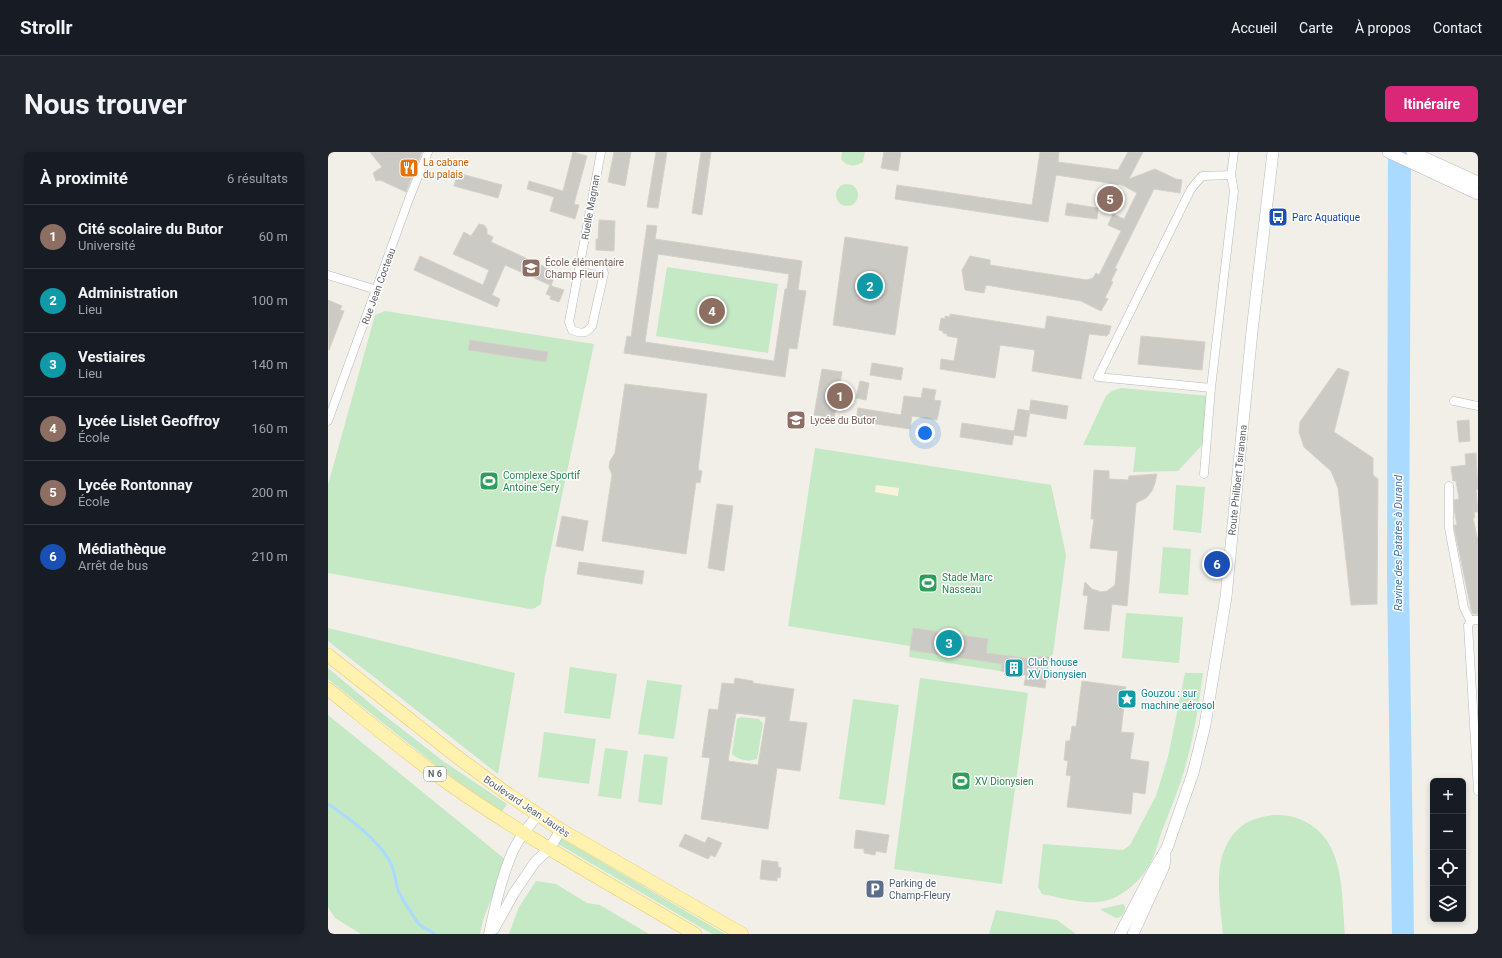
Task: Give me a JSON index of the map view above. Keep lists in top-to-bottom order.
{
  "streets": {
    "main road": ["Route Philibert Tsiranana", "N 6", "Boulevard Jean Jaurès"],
    "street": ["Ruelle Magnan", "Rue Jean Cocteau"]
  },
  "water": ["Ravine des Patates à Durand"],
  "places": {
    "restaurant": ["La cabane du palais"],
    "bus stop": ["Parc Aquatique"],
    "school or university": ["École élémentaire Champ Fleuri", "Lycée du Butor"],
    "sports": ["Complexe Sportif Antoine Sery", "Stade Marc Nasseau", "XV Dionysien"],
    "building": ["Club house XV Dionysien"],
    "place": ["Gouzou : sur machine aérosol"],
    "parking": ["Parking de Champ-Fleury"]
  },
  "page": {
    "header": "Strollr",
    "nav": [
      "Accueil",
      "Carte",
      "À propos",
      "Contact"
    ],
    "buttons": "Itinéraire",
    "title": "Nous trouver",
    "heading": ["À proximité", "6 résultats"],
    "pins": [
      "5",
      "2",
      "4",
      "1",
      "6",
      "3"
    ],
    "list": [
      {
        "mark": "1",
        "name": "Cité scolaire du Butor",
        "note": "Université",
        "value": "60 m"
      },
      {
        "mark": "2",
        "name": "Administration",
        "note": "Lieu",
        "value": "100 m"
      },
      {
        "mark": "3",
        "name": "Vestiaires",
        "note": "Lieu",
        "value": "140 m"
      },
      {
        "mark": "4",
        "name": "Lycée Lislet Geoffroy",
        "note": "École",
        "value": "160 m"
      },
      {
        "mark": "5",
        "name": "Lycée Rontonnay",
        "note": "École",
        "value": "200 m"
      },
      {
        "mark": "6",
        "name": "Médiathèque",
        "note": "Arrêt de bus",
        "value": "210 m"
      }
    ],
    "map_buttons": ["+", "−"]
  }
}
